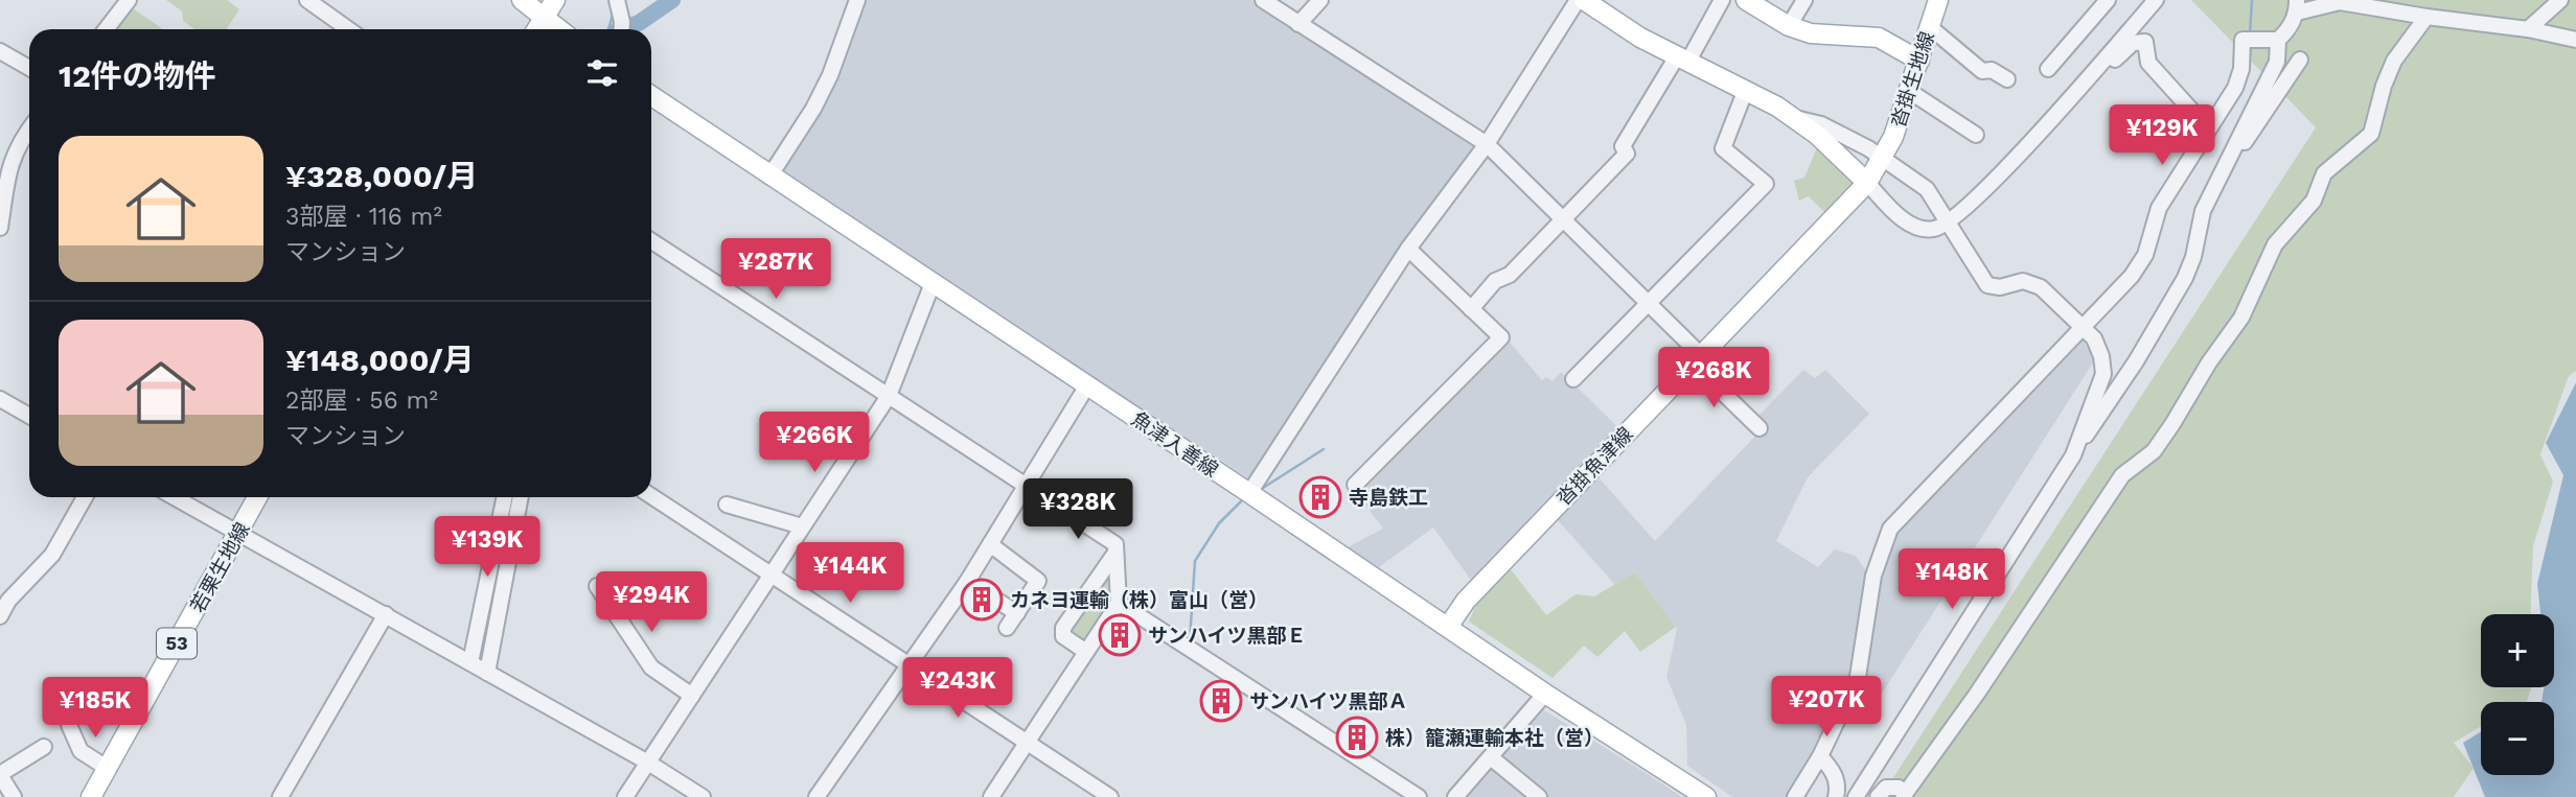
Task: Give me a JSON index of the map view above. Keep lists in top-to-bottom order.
{
  "streets": {
    "main road": [
      "沓掛生地線",
      "魚津入善線",
      "沓掛魚津線",
      "若栗生地線",
      "53"
    ]
  },
  "crossings": [
    ["沓掛生地線", "沓掛魚津線"],
    ["魚津入善線", "沓掛魚津線"]
  ],
  "places": {
    "building": [
      "寺島鉄工",
      "カネヨ運輸（株）富山（営）",
      "サンハイツ黒部Ｅ",
      "サンハイツ黒部Ａ",
      "株）籠瀬運輸本社（営）"
    ]
  },
  "page": {
    "heading": "12件の物件",
    "price": [
      "¥129K",
      "¥287K",
      "¥268K",
      "¥266K",
      "¥328K",
      "¥139K",
      "¥144K",
      "¥148K",
      "¥294K",
      "¥243K",
      "¥207K",
      "¥185K"
    ],
    "list": [
      {
        "name": "¥328,000/月",
        "note": "3部屋 · 116 m² · マンション"
      },
      {
        "name": "¥148,000/月",
        "note": "2部屋 · 56 m² · マンション"
      }
    ],
    "map_buttons": ["+", "−"]
  }
}
